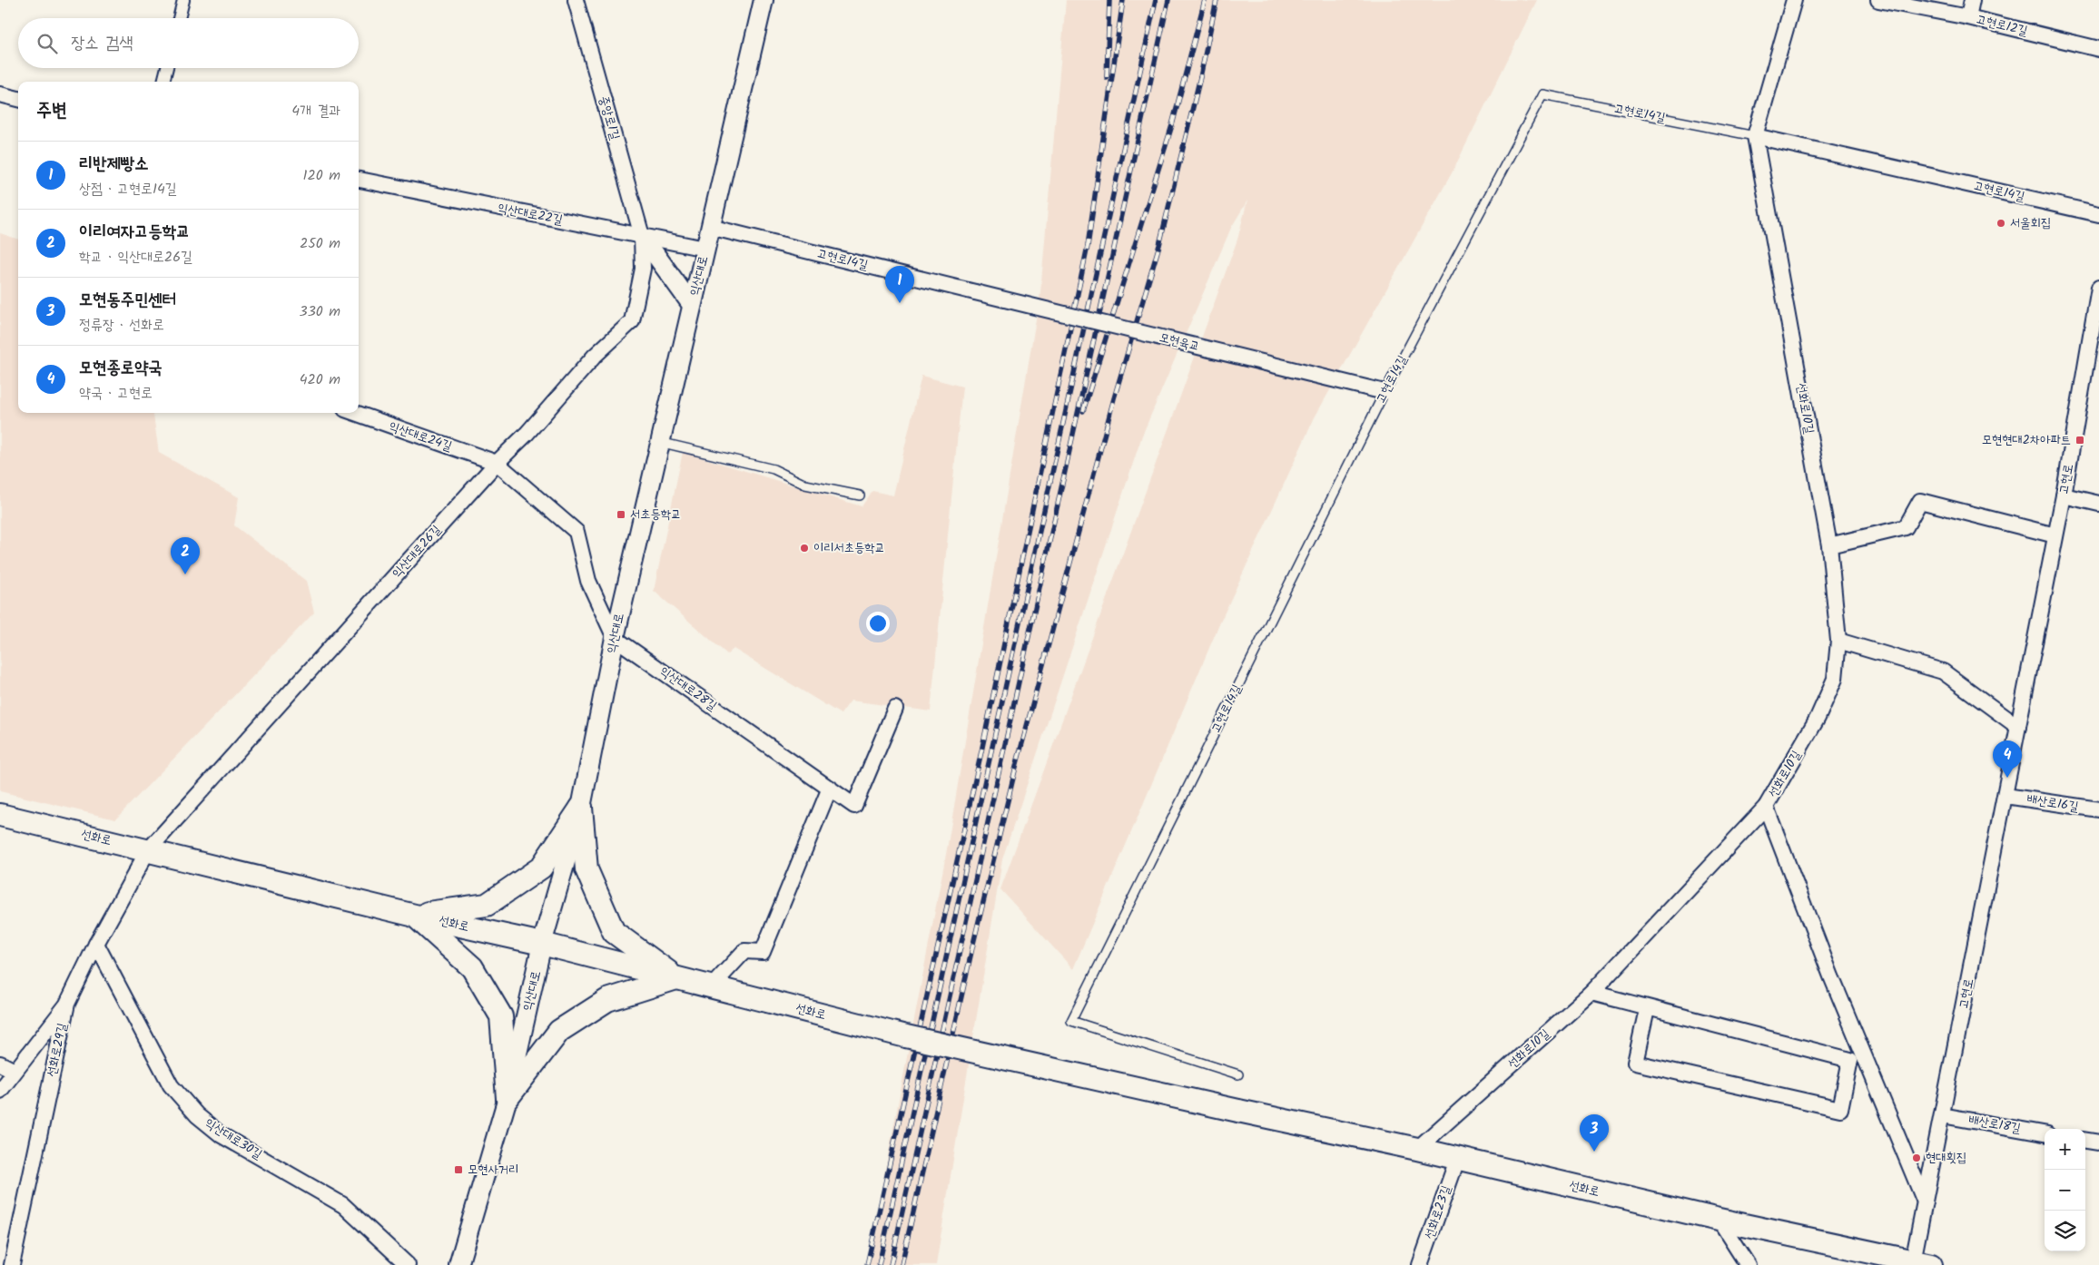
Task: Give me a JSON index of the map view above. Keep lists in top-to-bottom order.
{
  "streets": {
    "main road": ["선화로"],
    "street": [
      "고현로12길",
      "고현로14길",
      "중앙로1길",
      "익산대로22길",
      "익산대로",
      "모현육교",
      "선화로10길",
      "익산대로24길",
      "고현로",
      "익산대로26길",
      "익산대로28길",
      "배산로16길",
      "선화로29길",
      "배산로18길",
      "익산대로30길",
      "선화로23길"
    ]
  },
  "crossings": [
    ["고현로14길", "익산대로"],
    ["고현로14길", "모현육교"],
    ["고현로14길", "선화로10길"],
    ["중앙로1길", "익산대로22길"],
    ["중앙로1길", "익산대로26길"],
    ["익산대로22길", "익산대로"],
    ["익산대로22길", "익산대로26길"],
    ["익산대로", "익산대로28길"],
    ["익산대로", "선화로"],
    ["선화로10길", "고현로"],
    ["선화로10길", "선화로"],
    ["익산대로24길", "익산대로26길"],
    ["고현로", "배산로16길"],
    ["고현로", "선화로"],
    ["고현로", "배산로18길"],
    ["익산대로26길", "선화로"],
    ["익산대로26길", "선화로29길"],
    ["선화로", "선화로29길"],
    ["선화로", "선화로23길"],
    ["선화로29길", "익산대로30길"]
  ],
  "places": {
    "other": ["서울회집", "이리서초등학교", "현대횟집"],
    "transit": ["모현현대2차아파트", "서초등학교", "모현사거리"]
  },
  "page": {
    "search": "장소 검색",
    "heading": ["주변", "4개 결과"],
    "list": [
      {
        "mark": "1",
        "name": "리반제빵소",
        "note": "상점 · 고현로14길",
        "value": "120 m"
      },
      {
        "mark": "2",
        "name": "이리여자고등학교",
        "note": "학교 · 익산대로26길",
        "value": "250 m"
      },
      {
        "mark": "3",
        "name": "모현동주민센터",
        "note": "정류장 · 선화로",
        "value": "330 m"
      },
      {
        "mark": "4",
        "name": "모현종로약국",
        "note": "약국 · 고현로",
        "value": "420 m"
      }
    ],
    "pins": [
      "1",
      "2",
      "4",
      "3"
    ],
    "map_buttons": ["+", "−"]
  }
}
